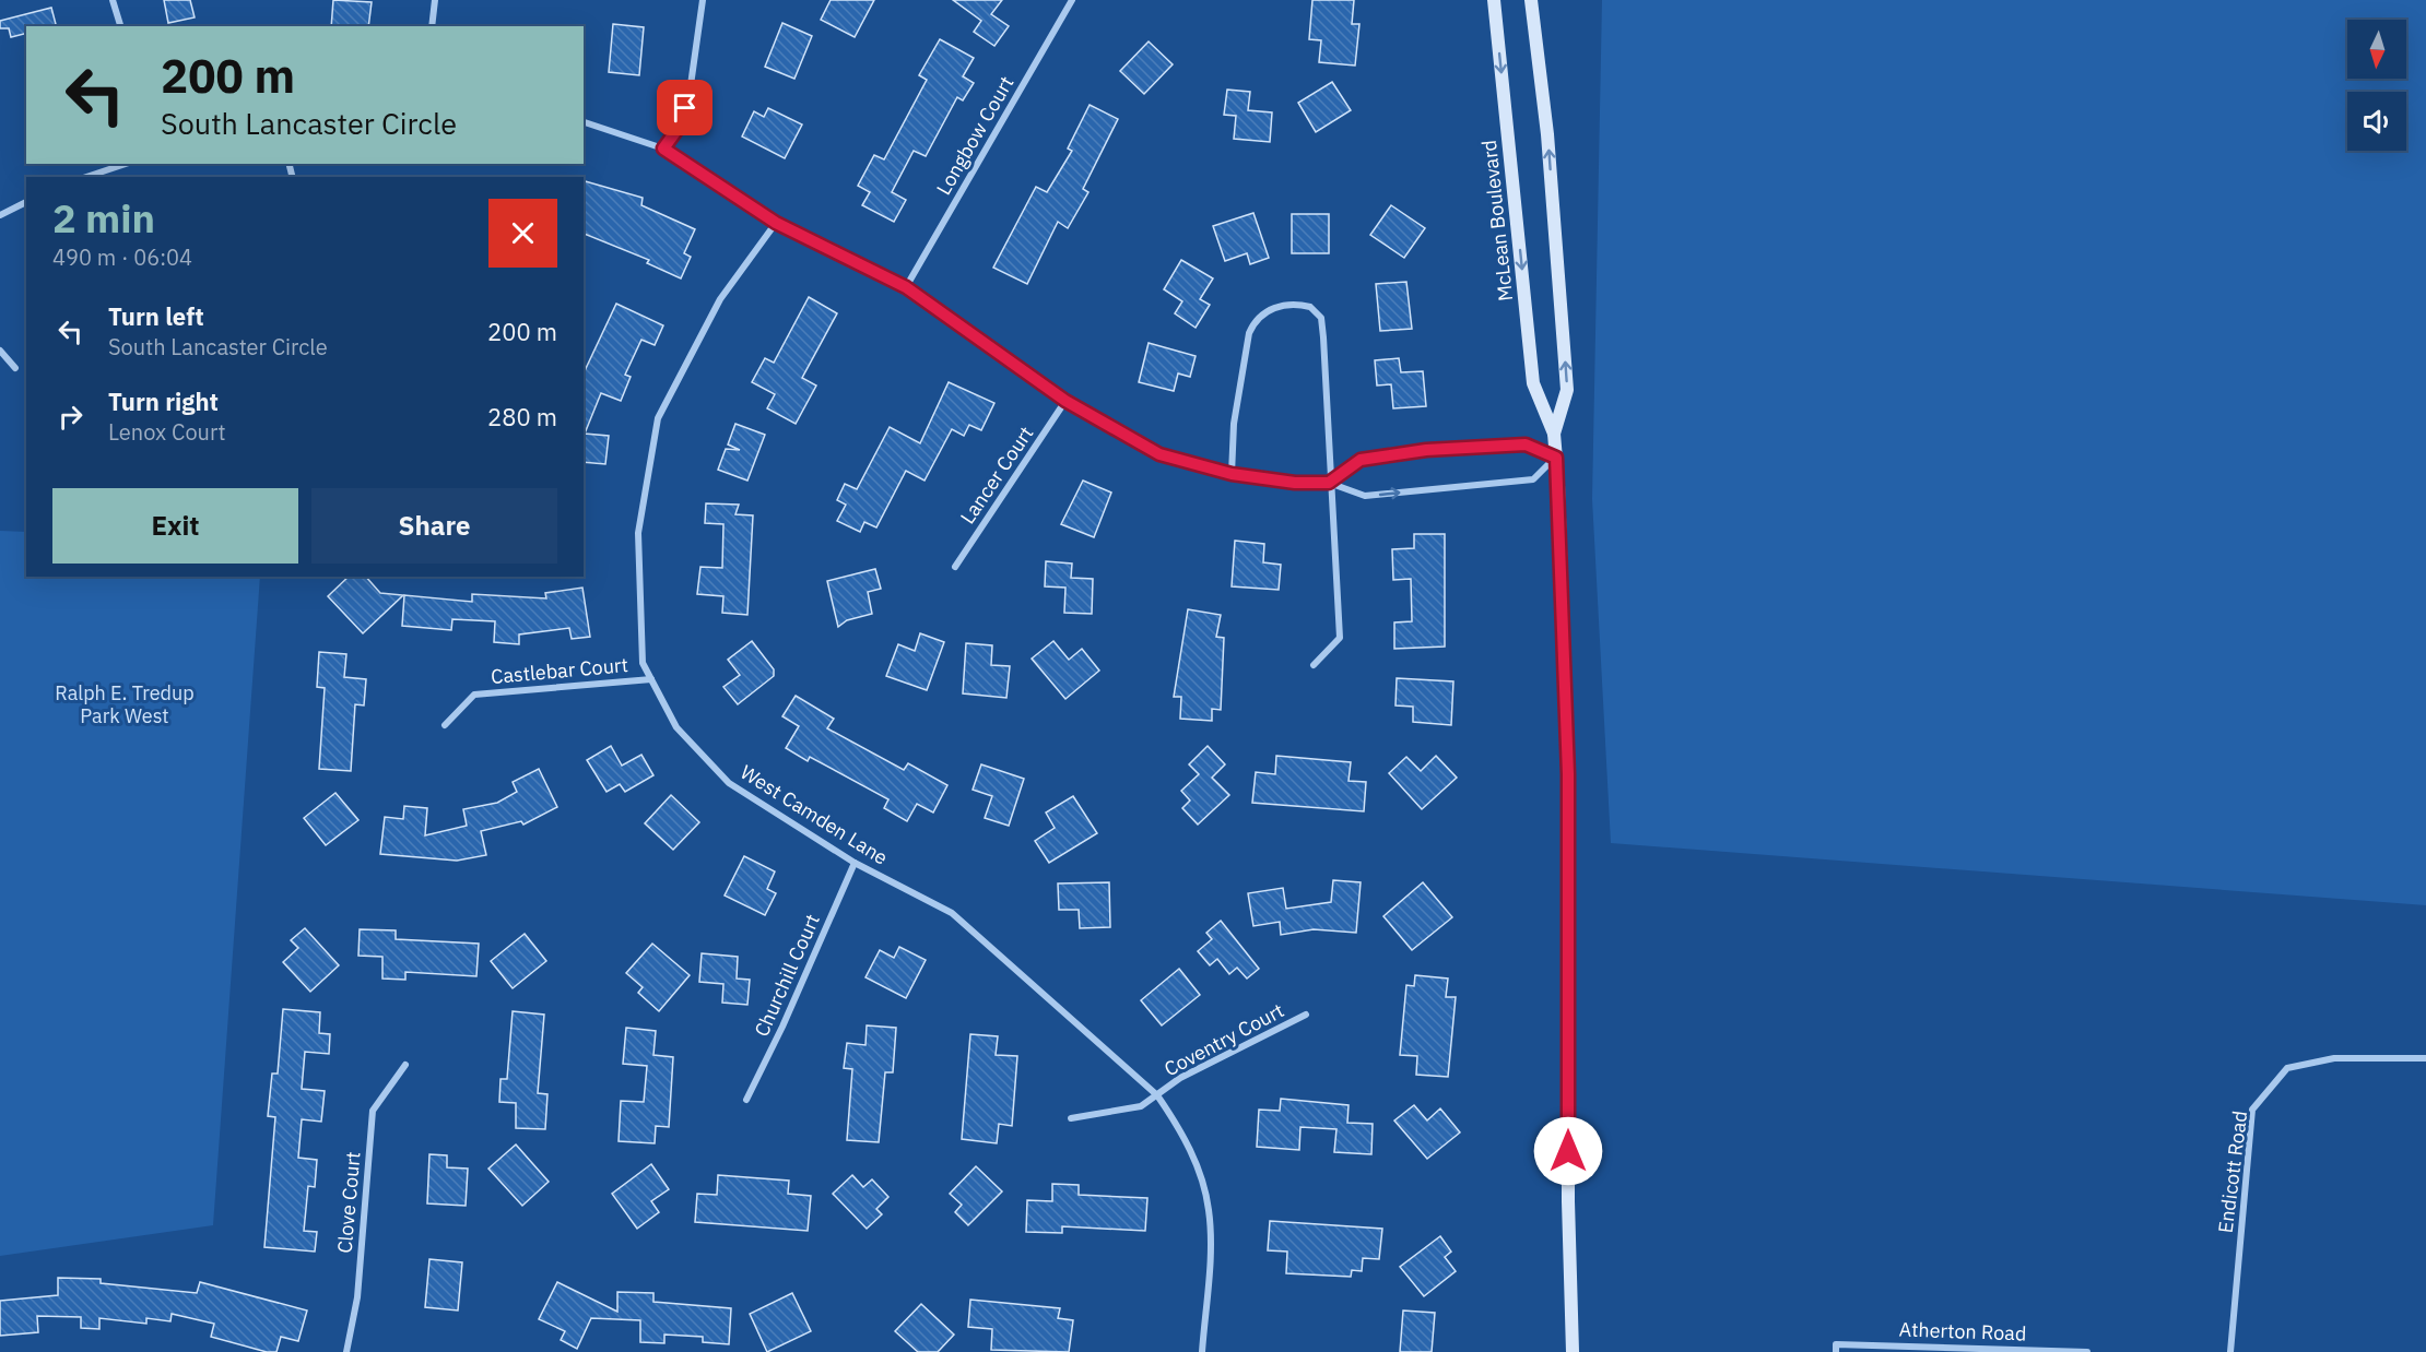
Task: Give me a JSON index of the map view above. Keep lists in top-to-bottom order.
{
  "streets": {
    "main road": ["McLean Boulevard"],
    "street": [
      "Longbow Court",
      "Lancer Court",
      "Castlebar Court",
      "West Camden Lane",
      "Churchill Court",
      "Coventry Court",
      "Endicott Road",
      "Clove Court",
      "Atherton Road"
    ]
  },
  "crossings": [
    ["Castlebar Court", "West Camden Lane"],
    ["West Camden Lane", "Churchill Court"],
    ["West Camden Lane", "Coventry Court"]
  ],
  "parks": ["Ralph E. Tredup Park West"],
  "north": "bottom",
  "page": {
    "turn": ["200 m", "South Lancaster Circle"],
    "heading": ["2 min", "490 m · 06:04"],
    "list": [
      {
        "name": "Turn left",
        "note": "South Lancaster Circle",
        "value": "200 m"
      },
      {
        "name": "Turn right",
        "note": "Lenox Court",
        "value": "280 m"
      }
    ],
    "buttons": ["Exit", "Share"]
  }
}
